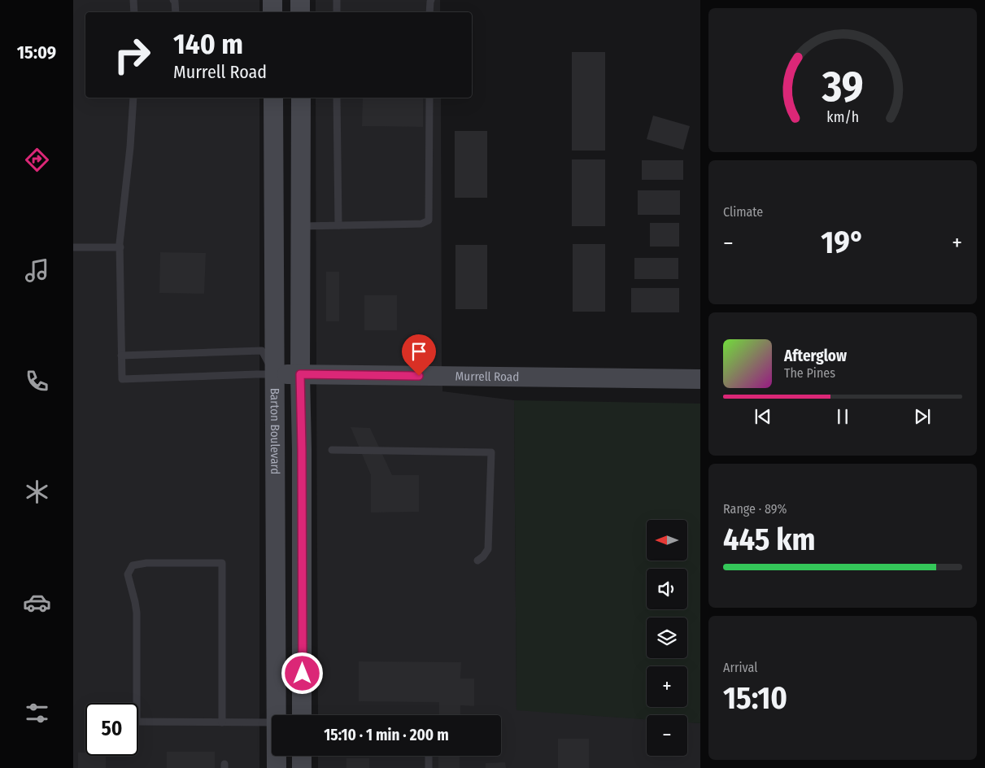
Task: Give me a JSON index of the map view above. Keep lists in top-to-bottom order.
{
  "streets": {
    "main road": ["Murrell Road", "Barton Boulevard"]
  },
  "crossings": [
    ["Murrell Road", "Barton Boulevard"]
  ],
  "north": "left",
  "page": {
    "tabs": "15:09",
    "turn": ["140 m", "Murrell Road"],
    "tile": [
      "Climate",
      ["Range · 89%", "445 km"],
      ["Arrival", "15:10"]
    ],
    "heat": ["−", "19°", "+"],
    "song": ["Afterglow", "The Pines"],
    "map_buttons": ["+", "−"],
    "limit": "50",
    "trip": "15:10 · 1 min · 200 m",
    "gauge": ["39", "km/h"]
  }
}
